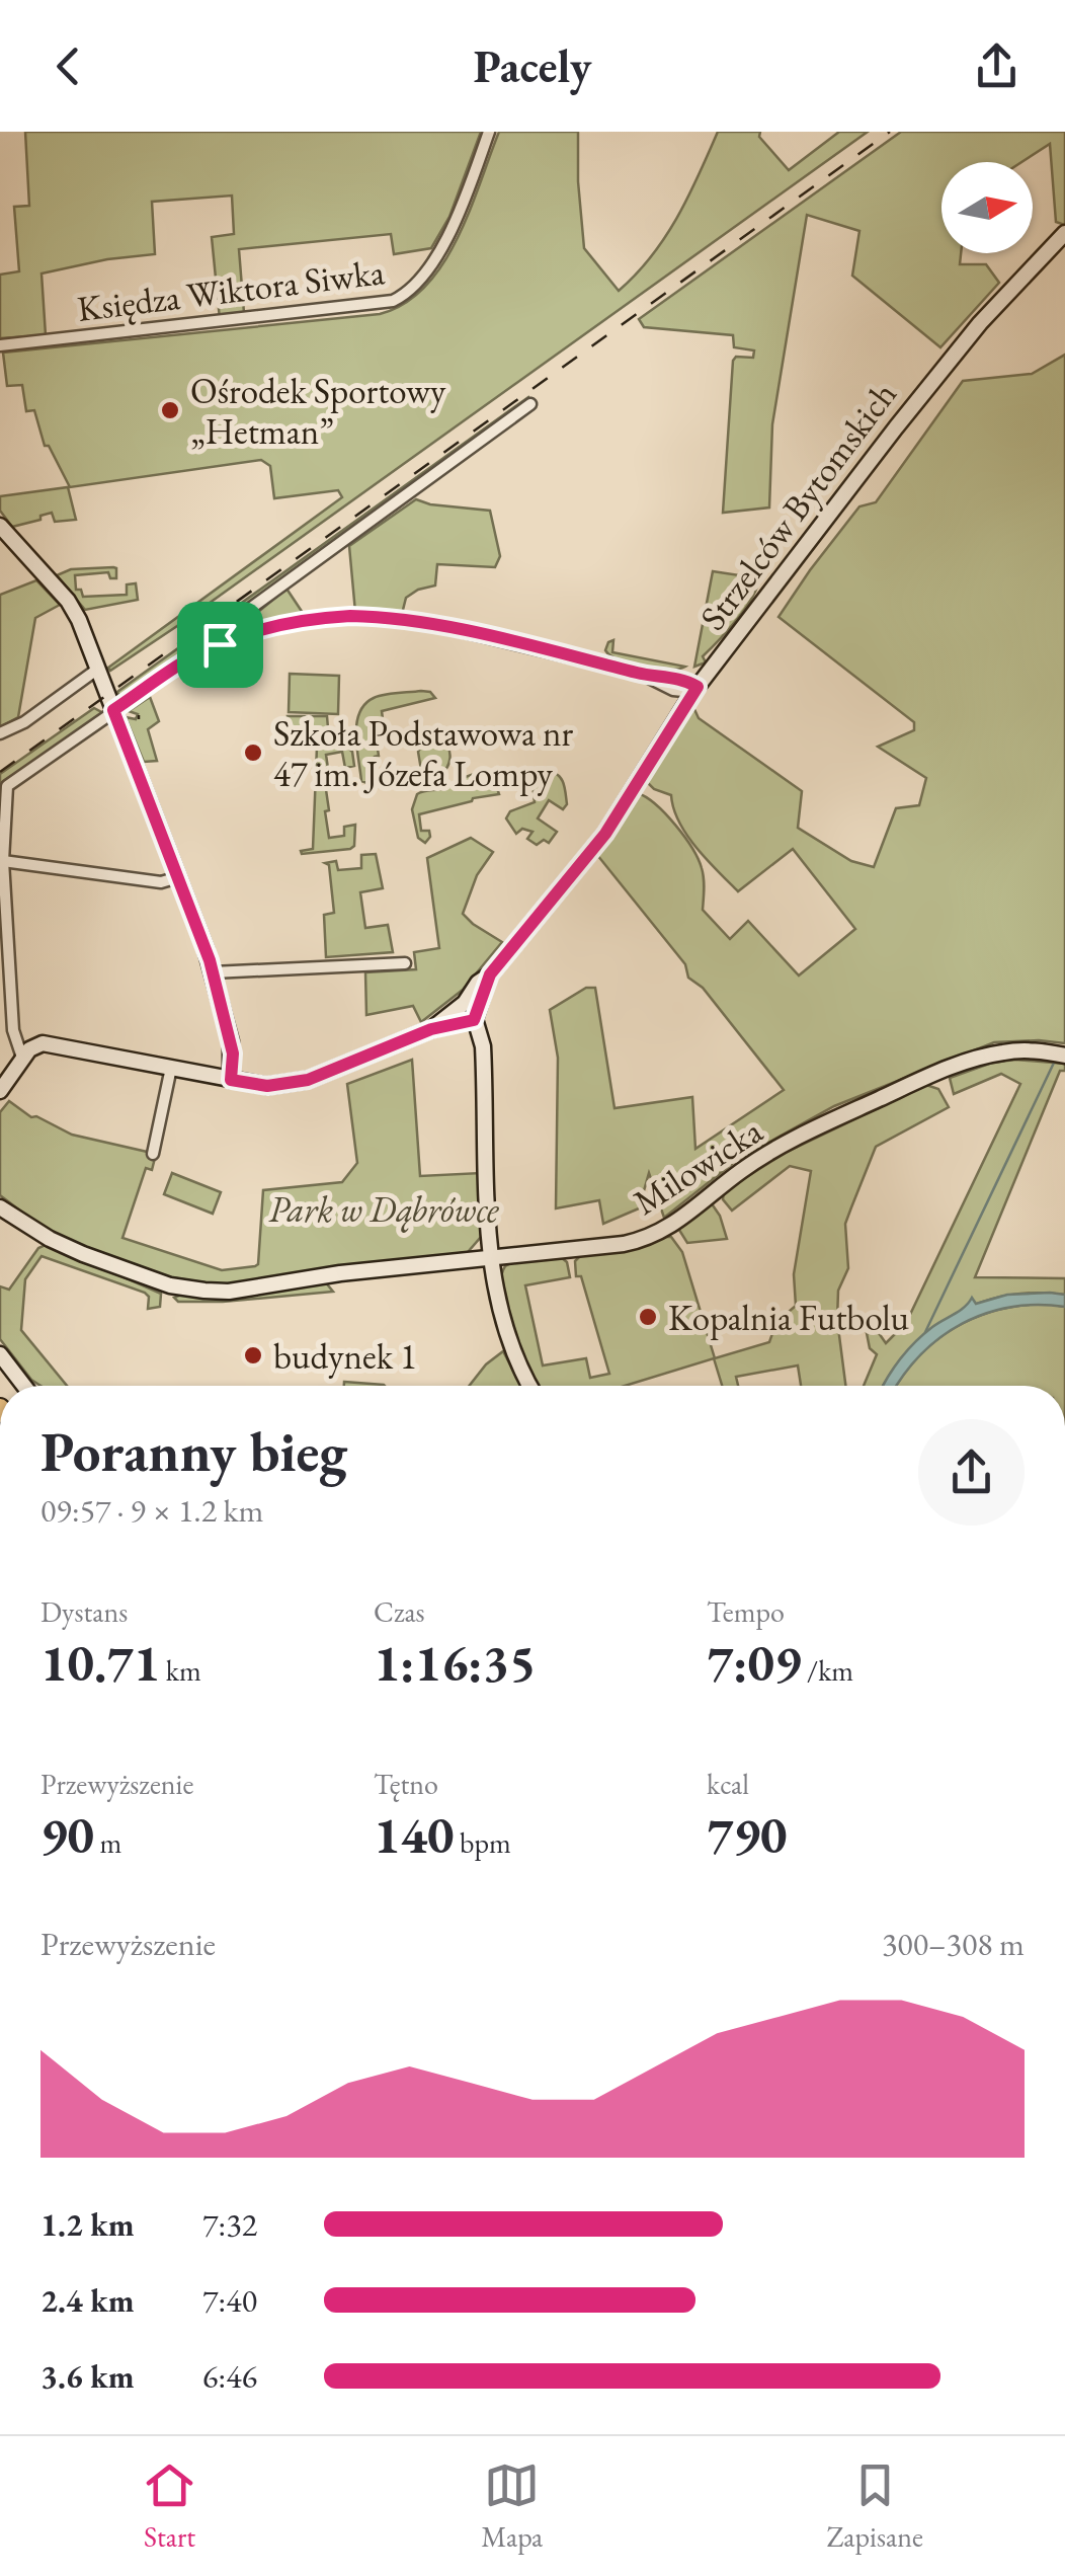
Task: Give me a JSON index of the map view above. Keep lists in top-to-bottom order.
{
  "streets": {
    "street": ["Księdza Wiktora Siwka", "Strzelców Bytomskich", "Milowicka"]
  },
  "parks": ["Park w Dąbrówce"],
  "places": [
    "Ośrodek Sportowy „Hetman”",
    "Szkoła Podstawowa nr 47 im. Józefa Lompy",
    "Kopalnia Futbolu",
    "budynek 1"
  ],
  "north": "right",
  "page": {
    "header": "Pacely",
    "heading": ["Poranny bieg", "09:57 · 9 × 1.2 km"],
    "stats": [
      ["Dystans", "10.71 km"],
      ["Czas", "1:16:35"],
      ["Tempo", "7:09 /km"],
      ["Przewyższenie", "90 m"],
      ["Tętno", "140 bpm"],
      ["kcal", "790"]
    ],
    "chart": ["Przewyższenie", "300–308 m"],
    "list": [
      {
        "name": "1.2 km",
        "note": "7:32"
      },
      {
        "name": "2.4 km",
        "note": "7:40"
      },
      {
        "name": "3.6 km",
        "note": "6:46"
      }
    ],
    "tabs": ["Start", "Mapa", "Zapisane"]
  }
}
